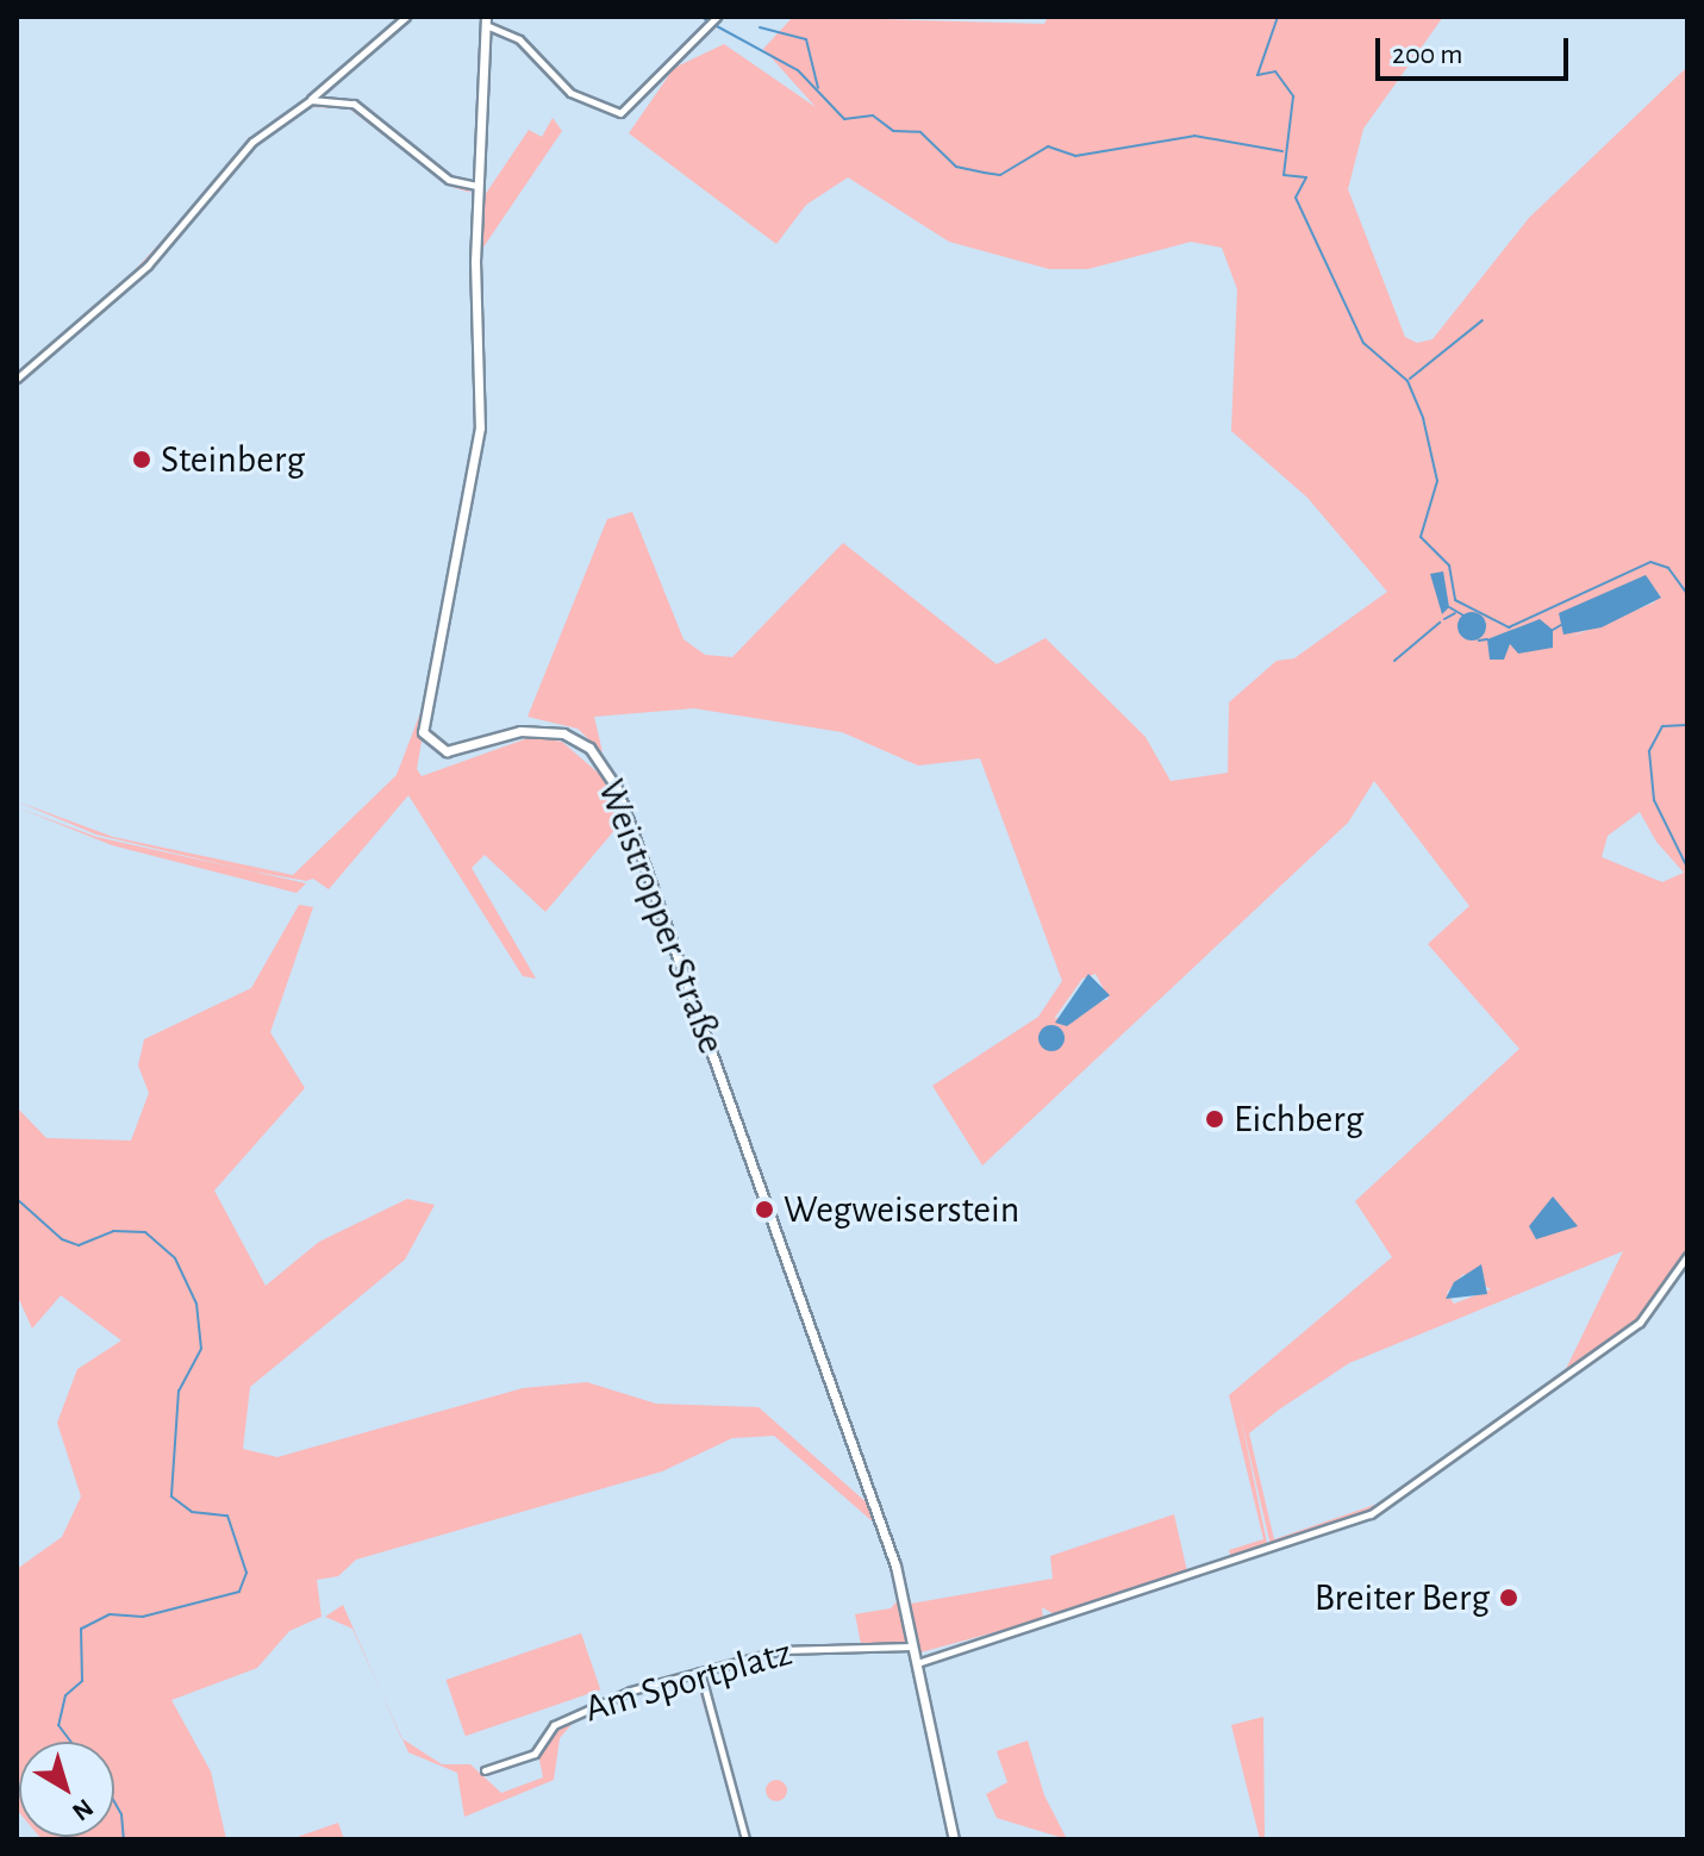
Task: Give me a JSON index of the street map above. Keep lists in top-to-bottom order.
{
  "streets": {
    "street": ["Weistropper Straße", "Am Sportplatz"]
  },
  "crossings": [
    ["Weistropper Straße", "Am Sportplatz"]
  ],
  "places": [
    "Steinberg",
    "Eichberg",
    "Wegweiserstein",
    "Breiter Berg"
  ],
  "scale_bar": "200 m",
  "north": "bottom right"
}
